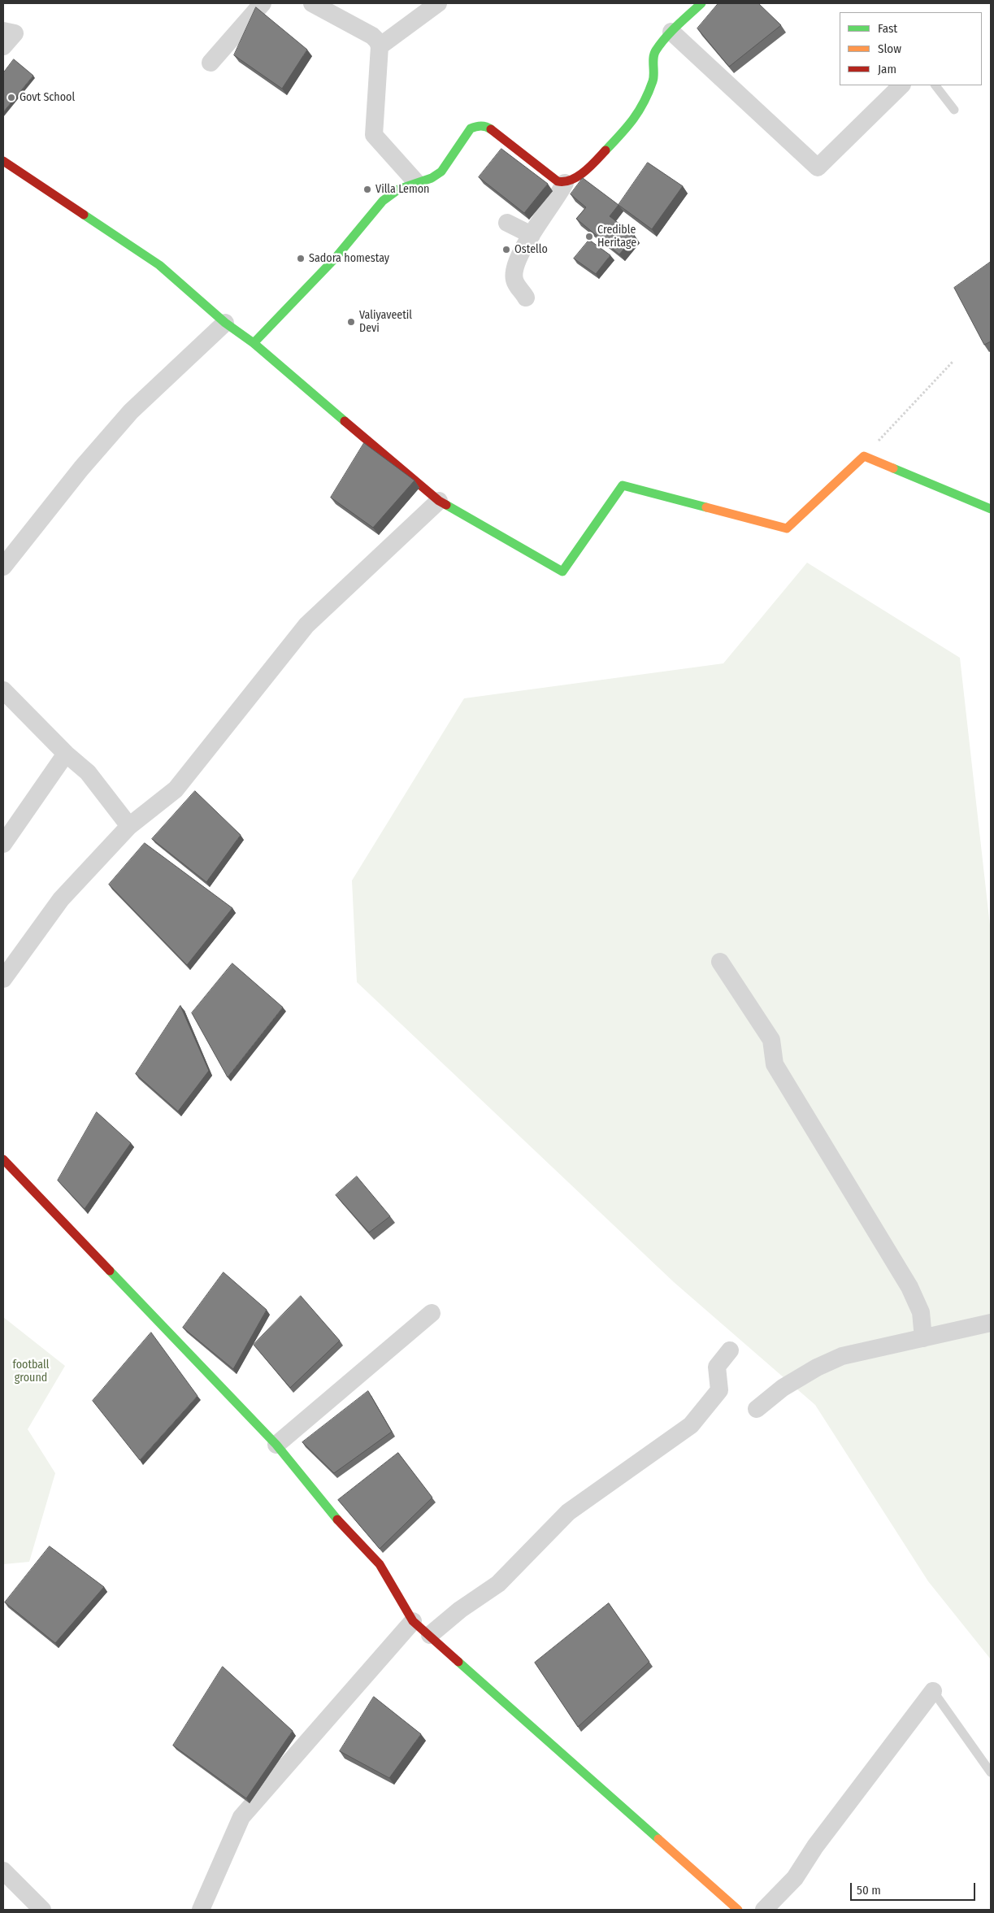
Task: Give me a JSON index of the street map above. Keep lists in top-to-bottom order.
{
  "parks": ["football ground"],
  "places": [
    "Govt School",
    "Villa Lemon",
    "Credible Heritage",
    "Ostello",
    "Sadora homestay",
    "Valiyaveetil Devi"
  ],
  "legend": ["Fast", "Slow", "Jam"],
  "scale_bar": "50 m"
}
